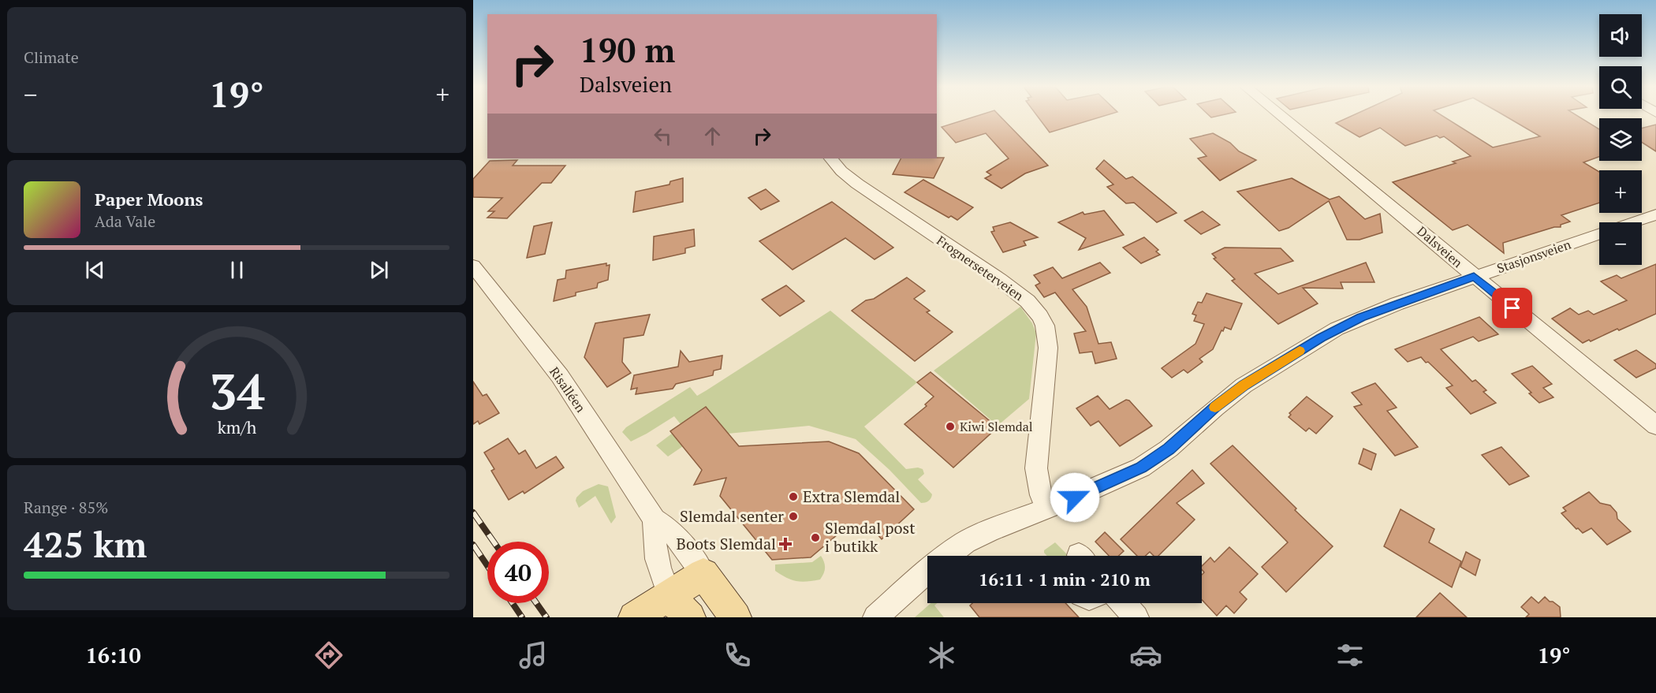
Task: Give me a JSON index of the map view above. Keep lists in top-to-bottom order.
{
  "streets": {
    "main road": ["Risalléen"],
    "street": ["Dalsveien", "Stasjonsveien", "Frognerseterveien"]
  },
  "crossings": [
    ["Dalsveien", "Stasjonsveien"],
    ["Stasjonsveien", "Frognerseterveien"]
  ],
  "places": {
    "other": [
      "Kiwi Slemdal",
      "Extra Slemdal",
      "Slemdal senter",
      "Slemdal post i butikk"
    ],
    "health": ["Boots Slemdal"]
  },
  "page": {
    "tile": [
      "Climate",
      ["Range · 85%", "425 km"]
    ],
    "map_buttons": ["+", "−"],
    "turn": ["190 m", "Dalsveien"],
    "heat": ["−", "19°", "+"],
    "song": ["Paper Moons", "Ada Vale"],
    "limit": "40",
    "trip": "16:11 · 1 min · 210 m",
    "tabs": ["16:10", "19°"],
    "gauge": ["34", "km/h"]
  }
}
